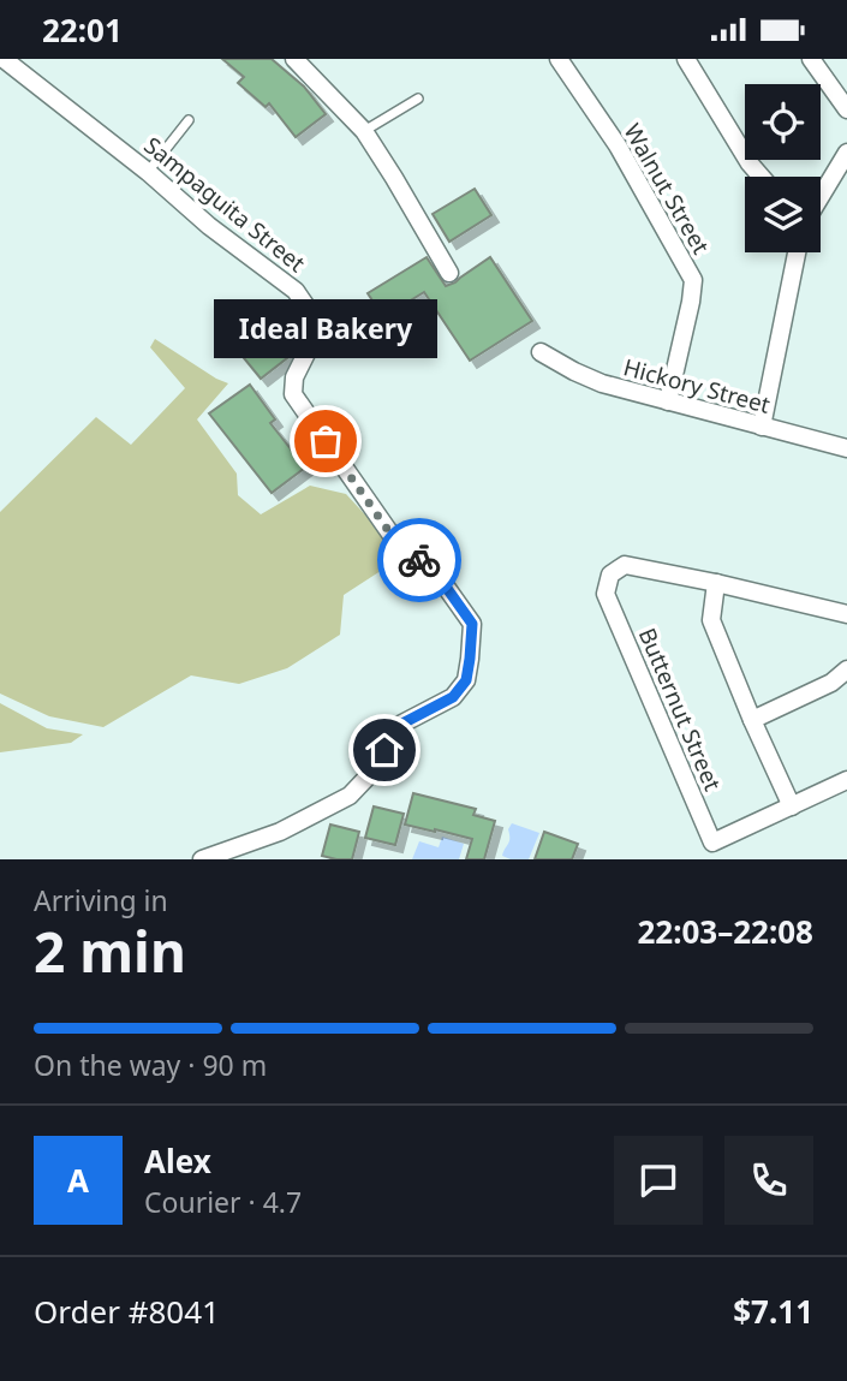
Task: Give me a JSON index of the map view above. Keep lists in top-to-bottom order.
{
  "streets": {
    "street": [
      "Walnut Street",
      "Sampaguita Street",
      "Hickory Street",
      "Butternut Street"
    ]
  },
  "crossings": [
    ["Walnut Street", "Hickory Street"]
  ],
  "places": ["Ideal Bakery"],
  "page": {
    "status": "22:01",
    "bubble": "Ideal Bakery",
    "heading": ["2 min", "Arriving in", "22:03–22:08"],
    "panel": [
      "Alex",
      "Courier · 4.7",
      "Order #8041",
      "$7.11"
    ],
    "bar": "On the way · 90 m",
    "round": "A"
  }
}
